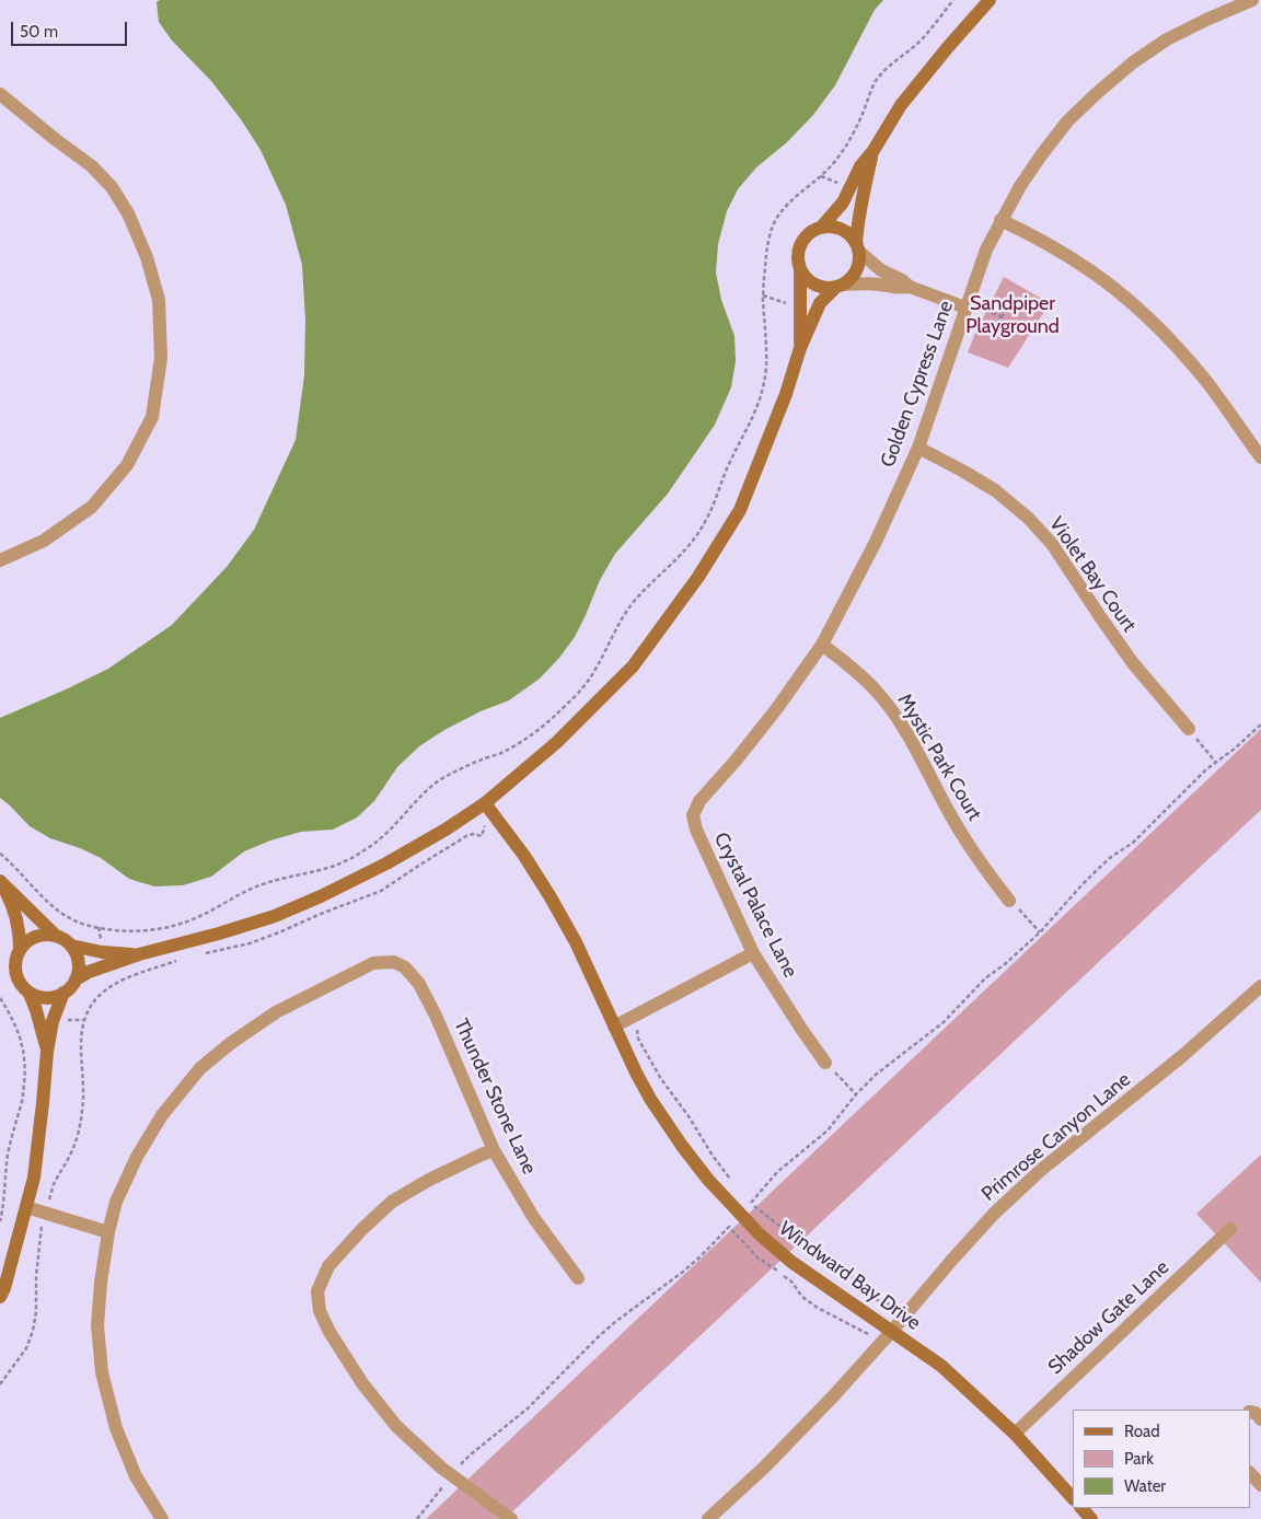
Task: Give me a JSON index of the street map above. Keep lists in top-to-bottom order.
{
  "streets": {
    "street": [
      "Golden Cypress Lane",
      "Violet Bay Court",
      "Mystic Park Court",
      "Crystal Palace Lane",
      "Thunder Stone Lane",
      "Primrose Canyon Lane",
      "Windward Bay Drive",
      "Shadow Gate Lane"
    ]
  },
  "crossings": [
    ["Golden Cypress Lane", "Violet Bay Court"],
    ["Golden Cypress Lane", "Mystic Park Court"],
    ["Golden Cypress Lane", "Crystal Palace Lane"],
    ["Primrose Canyon Lane", "Windward Bay Drive"],
    ["Windward Bay Drive", "Shadow Gate Lane"]
  ],
  "parks": ["Sandpiper Playground"],
  "legend": ["Road", "Park", "Water"],
  "scale_bar": "50 m"
}
